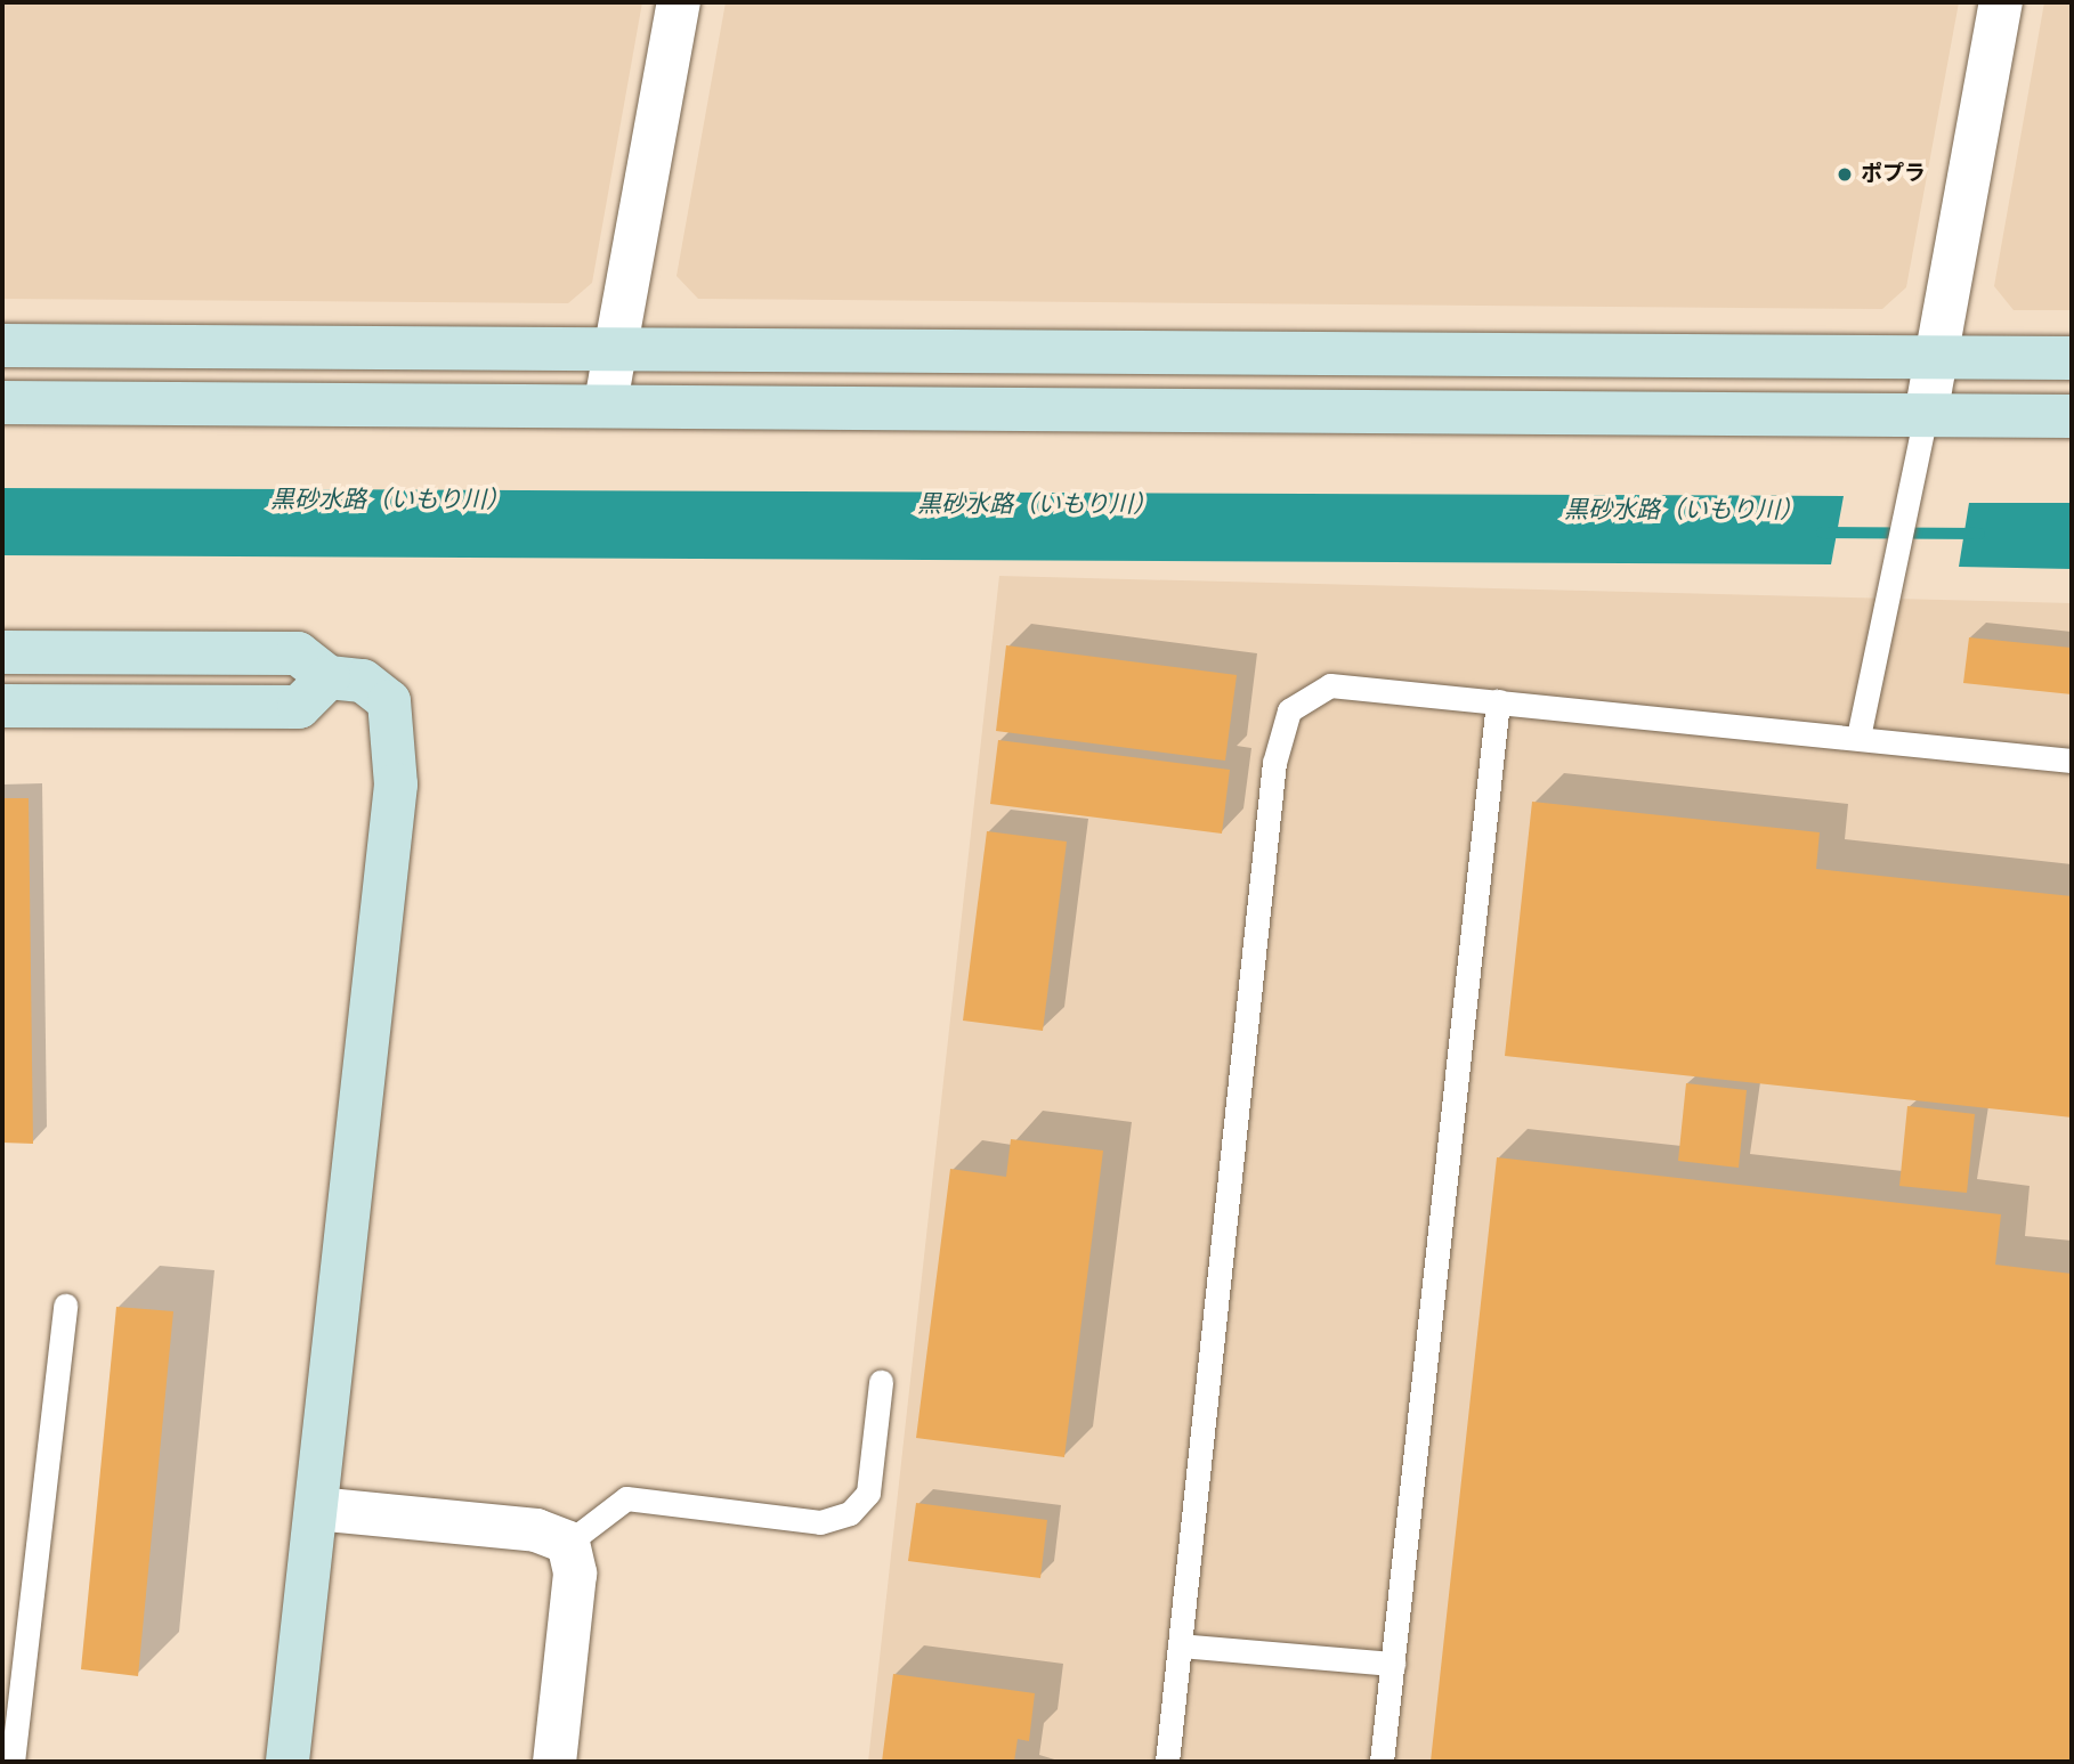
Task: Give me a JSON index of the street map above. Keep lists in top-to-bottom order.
{
  "water": ["黒砂水路（いもり川）"],
  "places": ["ポプラ"]
}
